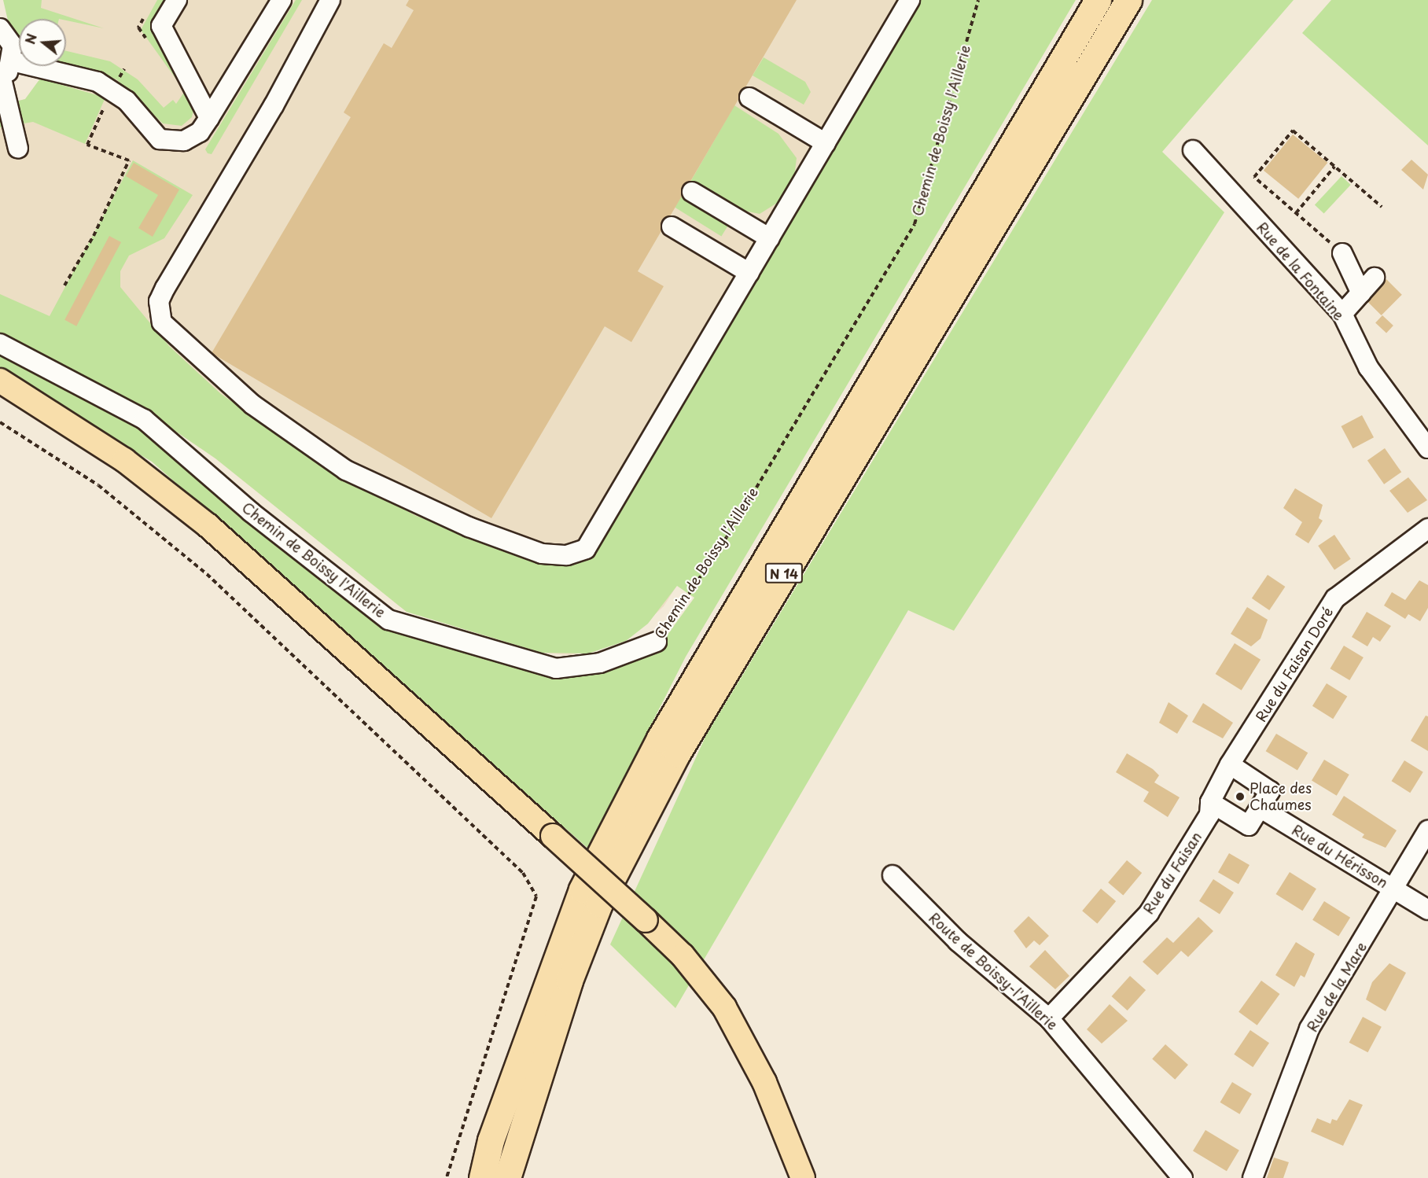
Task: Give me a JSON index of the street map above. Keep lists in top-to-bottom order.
{
  "streets": {
    "highway": ["N 14"],
    "street": [
      "Chemin de Boissy l'Aillerie",
      "Rue de la Fontaine",
      "Rue du Faisan Doré",
      "Rue du Hérisson",
      "Rue du Faisan",
      "Route de Boissy-l'Aillerie",
      "Rue de la Mare"
    ]
  },
  "crossings": [
    ["Rue du Faisan Doré", "Rue du Faisan"],
    ["Rue du Hérisson", "Rue de la Mare"],
    ["Rue du Faisan", "Route de Boissy-l'Aillerie"]
  ],
  "places": ["Place des Chaumes"],
  "north": "left"
}
